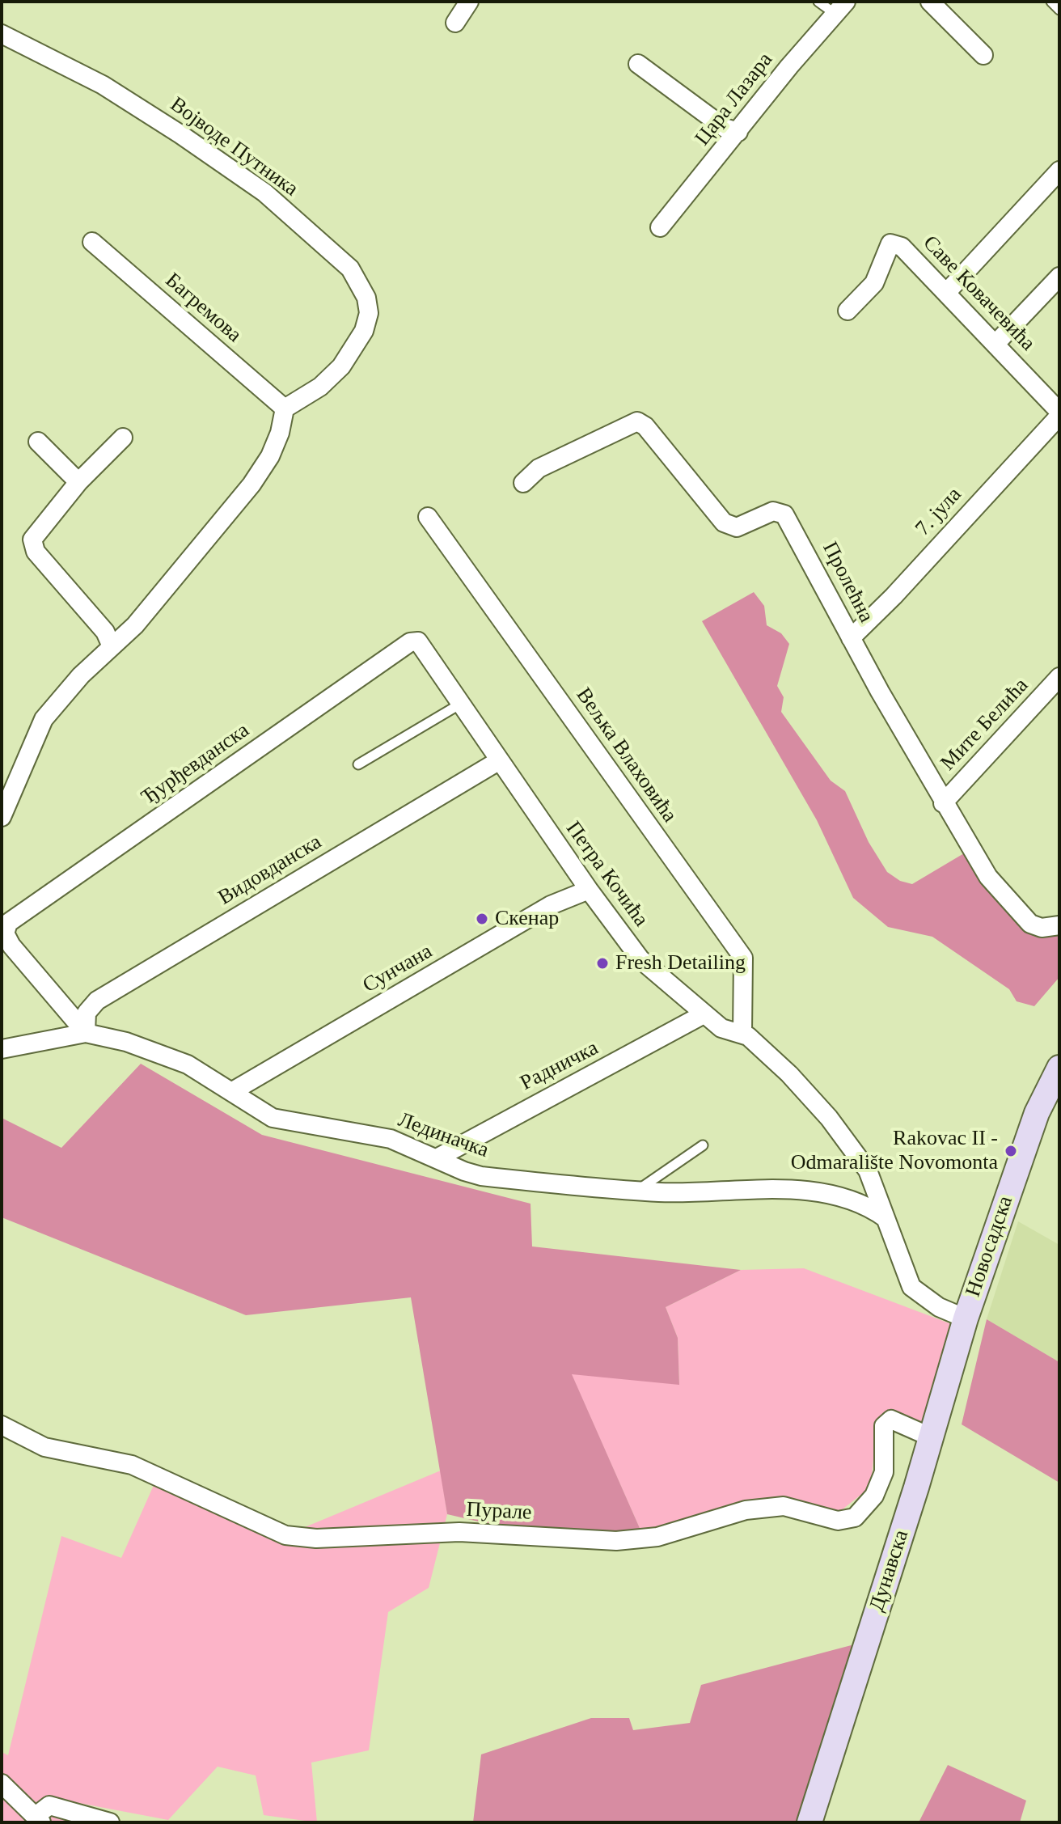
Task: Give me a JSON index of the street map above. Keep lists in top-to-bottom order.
{
  "streets": {
    "main road": ["Новосадска", "Дунавска"],
    "street": [
      "Цара Лазара",
      "Војводе Путника",
      "Саве Ковачевића",
      "Багремова",
      "7. јула",
      "Пролећна",
      "Мите Белића",
      "Вељка Влаховића",
      "Ђурђевданска",
      "Видовданска",
      "Петра Кочића",
      "Сунчана",
      "Радничка",
      "Лединачка",
      "Пурале"
    ]
  },
  "crossings": [
    ["Војводе Путника", "Багремова"],
    ["Саве Ковачевића", "7. јула"],
    ["7. јула", "Пролећна"],
    ["Пролећна", "Мите Белића"],
    ["Вељка Влаховића", "Петра Кочића"],
    ["Ђурђевданска", "Петра Кочића"],
    ["Видовданска", "Петра Кочића"],
    ["Видовданска", "Лединачка"],
    ["Петра Кочића", "Сунчана"],
    ["Петра Кочића", "Радничка"],
    ["Петра Кочића", "Лединачка"],
    ["Петра Кочића", "Новосадска"],
    ["Петра Кочића", "Дунавска"],
    ["Сунчана", "Лединачка"],
    ["Радничка", "Лединачка"],
    ["Новосадска", "Дунавска"],
    ["Пурале", "Дунавска"]
  ],
  "places": ["Скенар", "Fresh Detailing", "Rakovac II - Odmaralište Novomonta"]
}
